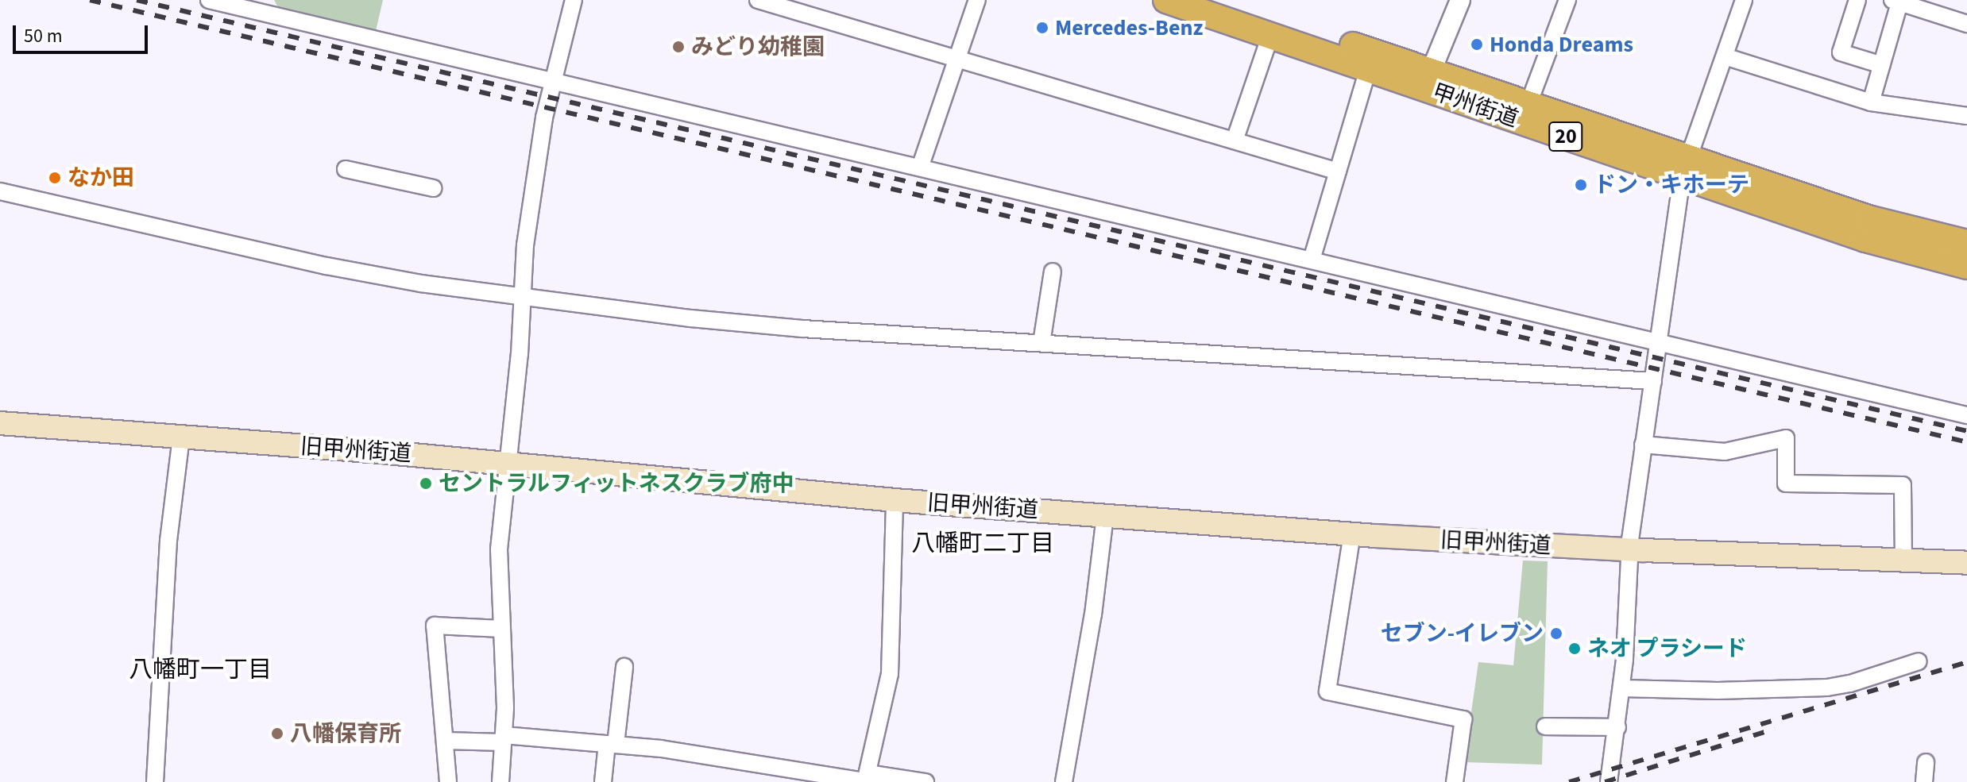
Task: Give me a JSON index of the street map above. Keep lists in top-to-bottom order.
{
  "streets": {
    "highway": ["甲州街道", "20"],
    "main road": ["旧甲州街道"]
  },
  "districts": ["八幡町二丁目", "八幡町一丁目"],
  "places": [
    "Mercedes-Benz",
    "Honda Dreams",
    "みどり幼稚園",
    "なか田",
    "ドン・キホーテ",
    "セントラルフィットネスクラブ府中",
    "セブン-イレブン",
    "ネオ プラシード",
    "八幡保育所"
  ],
  "scale_bar": "50 m"
}
